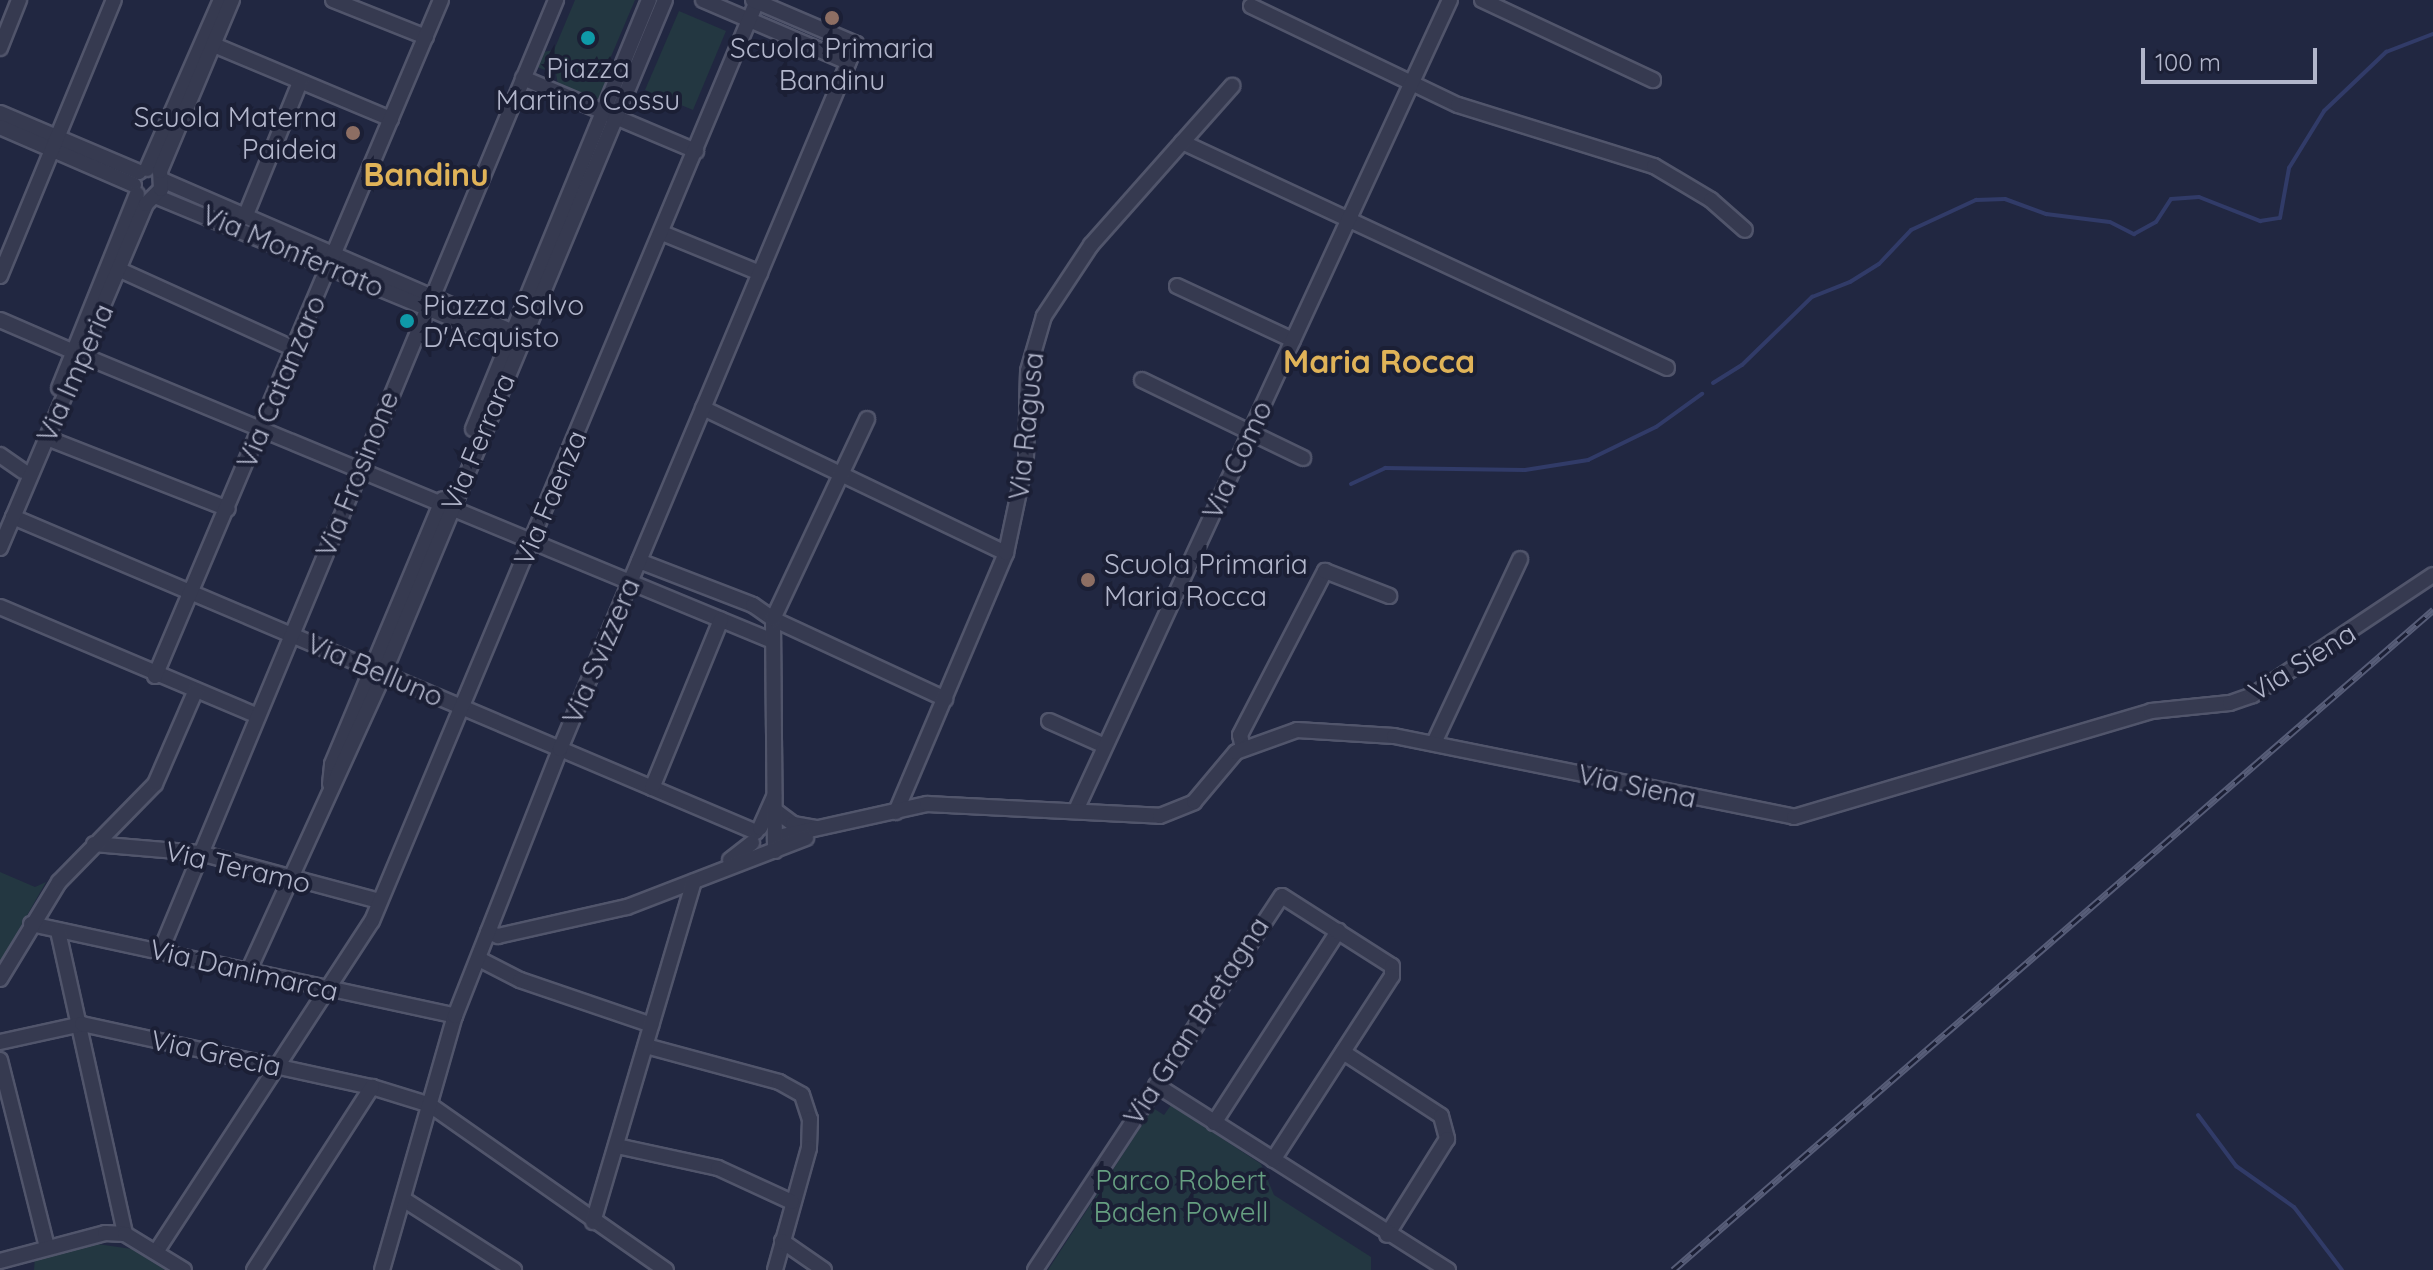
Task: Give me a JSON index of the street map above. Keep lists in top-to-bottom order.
{
  "streets": {
    "street": [
      "Via Monferrato",
      "Via Imperia",
      "Via Catanzaro",
      "Via Ragusa",
      "Via Ferrara",
      "Via Como",
      "Via Frosinone",
      "Via Faenza",
      "Via Svizzera",
      "Via Siena",
      "Via Belluno",
      "Via Teramo",
      "Via Danimarca",
      "Via Gran Bretagna",
      "Via Grecia"
    ]
  },
  "crossings": [
    ["Via Monferrato", "Via Imperia"],
    ["Via Monferrato", "Via Catanzaro"],
    ["Via Monferrato", "Via Ferrara"],
    ["Via Monferrato", "Via Frosinone"],
    ["Via Imperia", "Via Belluno"],
    ["Via Catanzaro", "Via Belluno"],
    ["Via Ragusa", "Via Siena"],
    ["Via Ferrara", "Via Belluno"],
    ["Via Ferrara", "Via Teramo"],
    ["Via Ferrara", "Via Danimarca"],
    ["Via Como", "Via Siena"],
    ["Via Frosinone", "Via Belluno"],
    ["Via Frosinone", "Via Teramo"],
    ["Via Frosinone", "Via Danimarca"],
    ["Via Faenza", "Via Svizzera"],
    ["Via Faenza", "Via Belluno"],
    ["Via Faenza", "Via Teramo"],
    ["Via Faenza", "Via Danimarca"],
    ["Via Faenza", "Via Grecia"],
    ["Via Svizzera", "Via Siena"],
    ["Via Svizzera", "Via Belluno"],
    ["Via Svizzera", "Via Danimarca"],
    ["Via Svizzera", "Via Grecia"],
    ["Via Siena", "Via Belluno"]
  ],
  "districts": ["Bandinu", "Maria Rocca"],
  "parks": ["Parco Robert Baden Powell"],
  "places": [
    "Scuola Primaria Bandinu",
    "Piazza Martino Cossu",
    "Scuola Materna Paideia",
    "Piazza Salvo D'Acquisto",
    "Scuola Primaria Maria Rocca"
  ],
  "scale_bar": "100 m"
}
